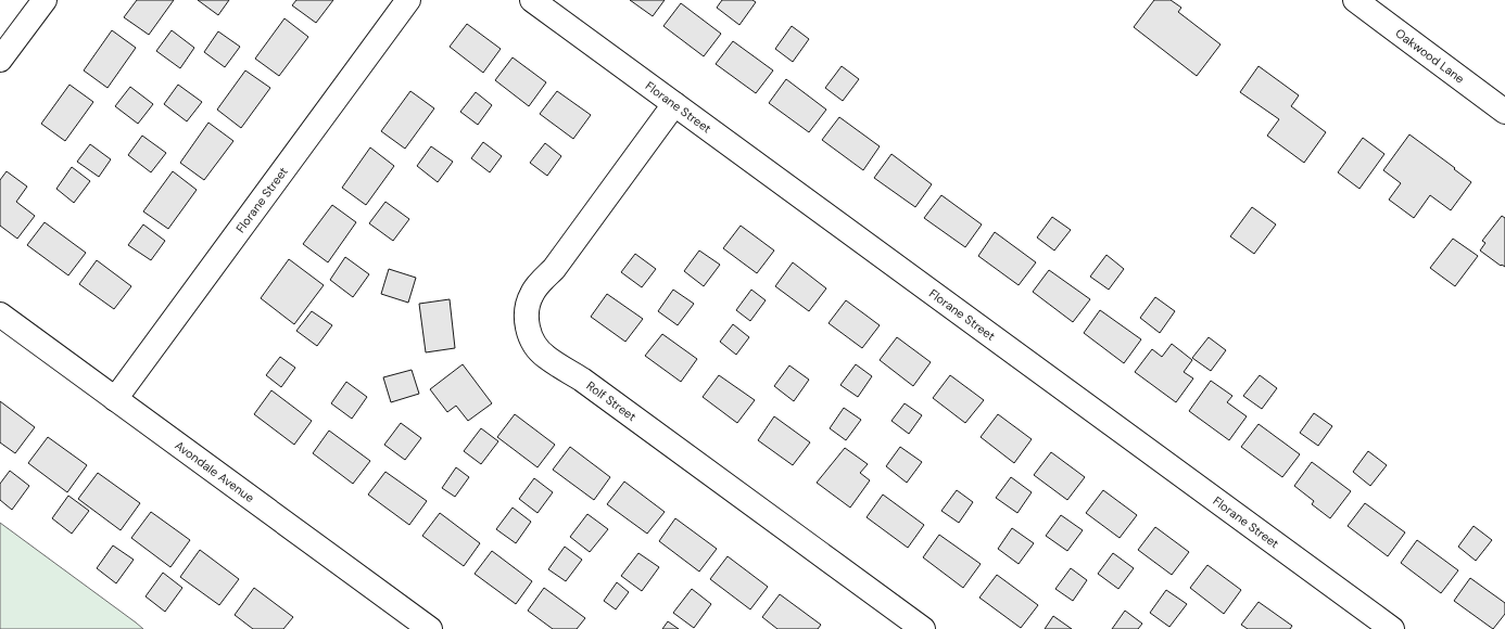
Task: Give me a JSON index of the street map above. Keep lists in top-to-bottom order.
{
  "streets": {
    "street": [
      "Oakwood Lane",
      "Florane Street",
      "Rolf Street",
      "Avondale Avenue"
    ]
  },
  "crossings": [
    ["Florane Street", "Rolf Street"],
    ["Florane Street", "Avondale Avenue"]
  ]
}
